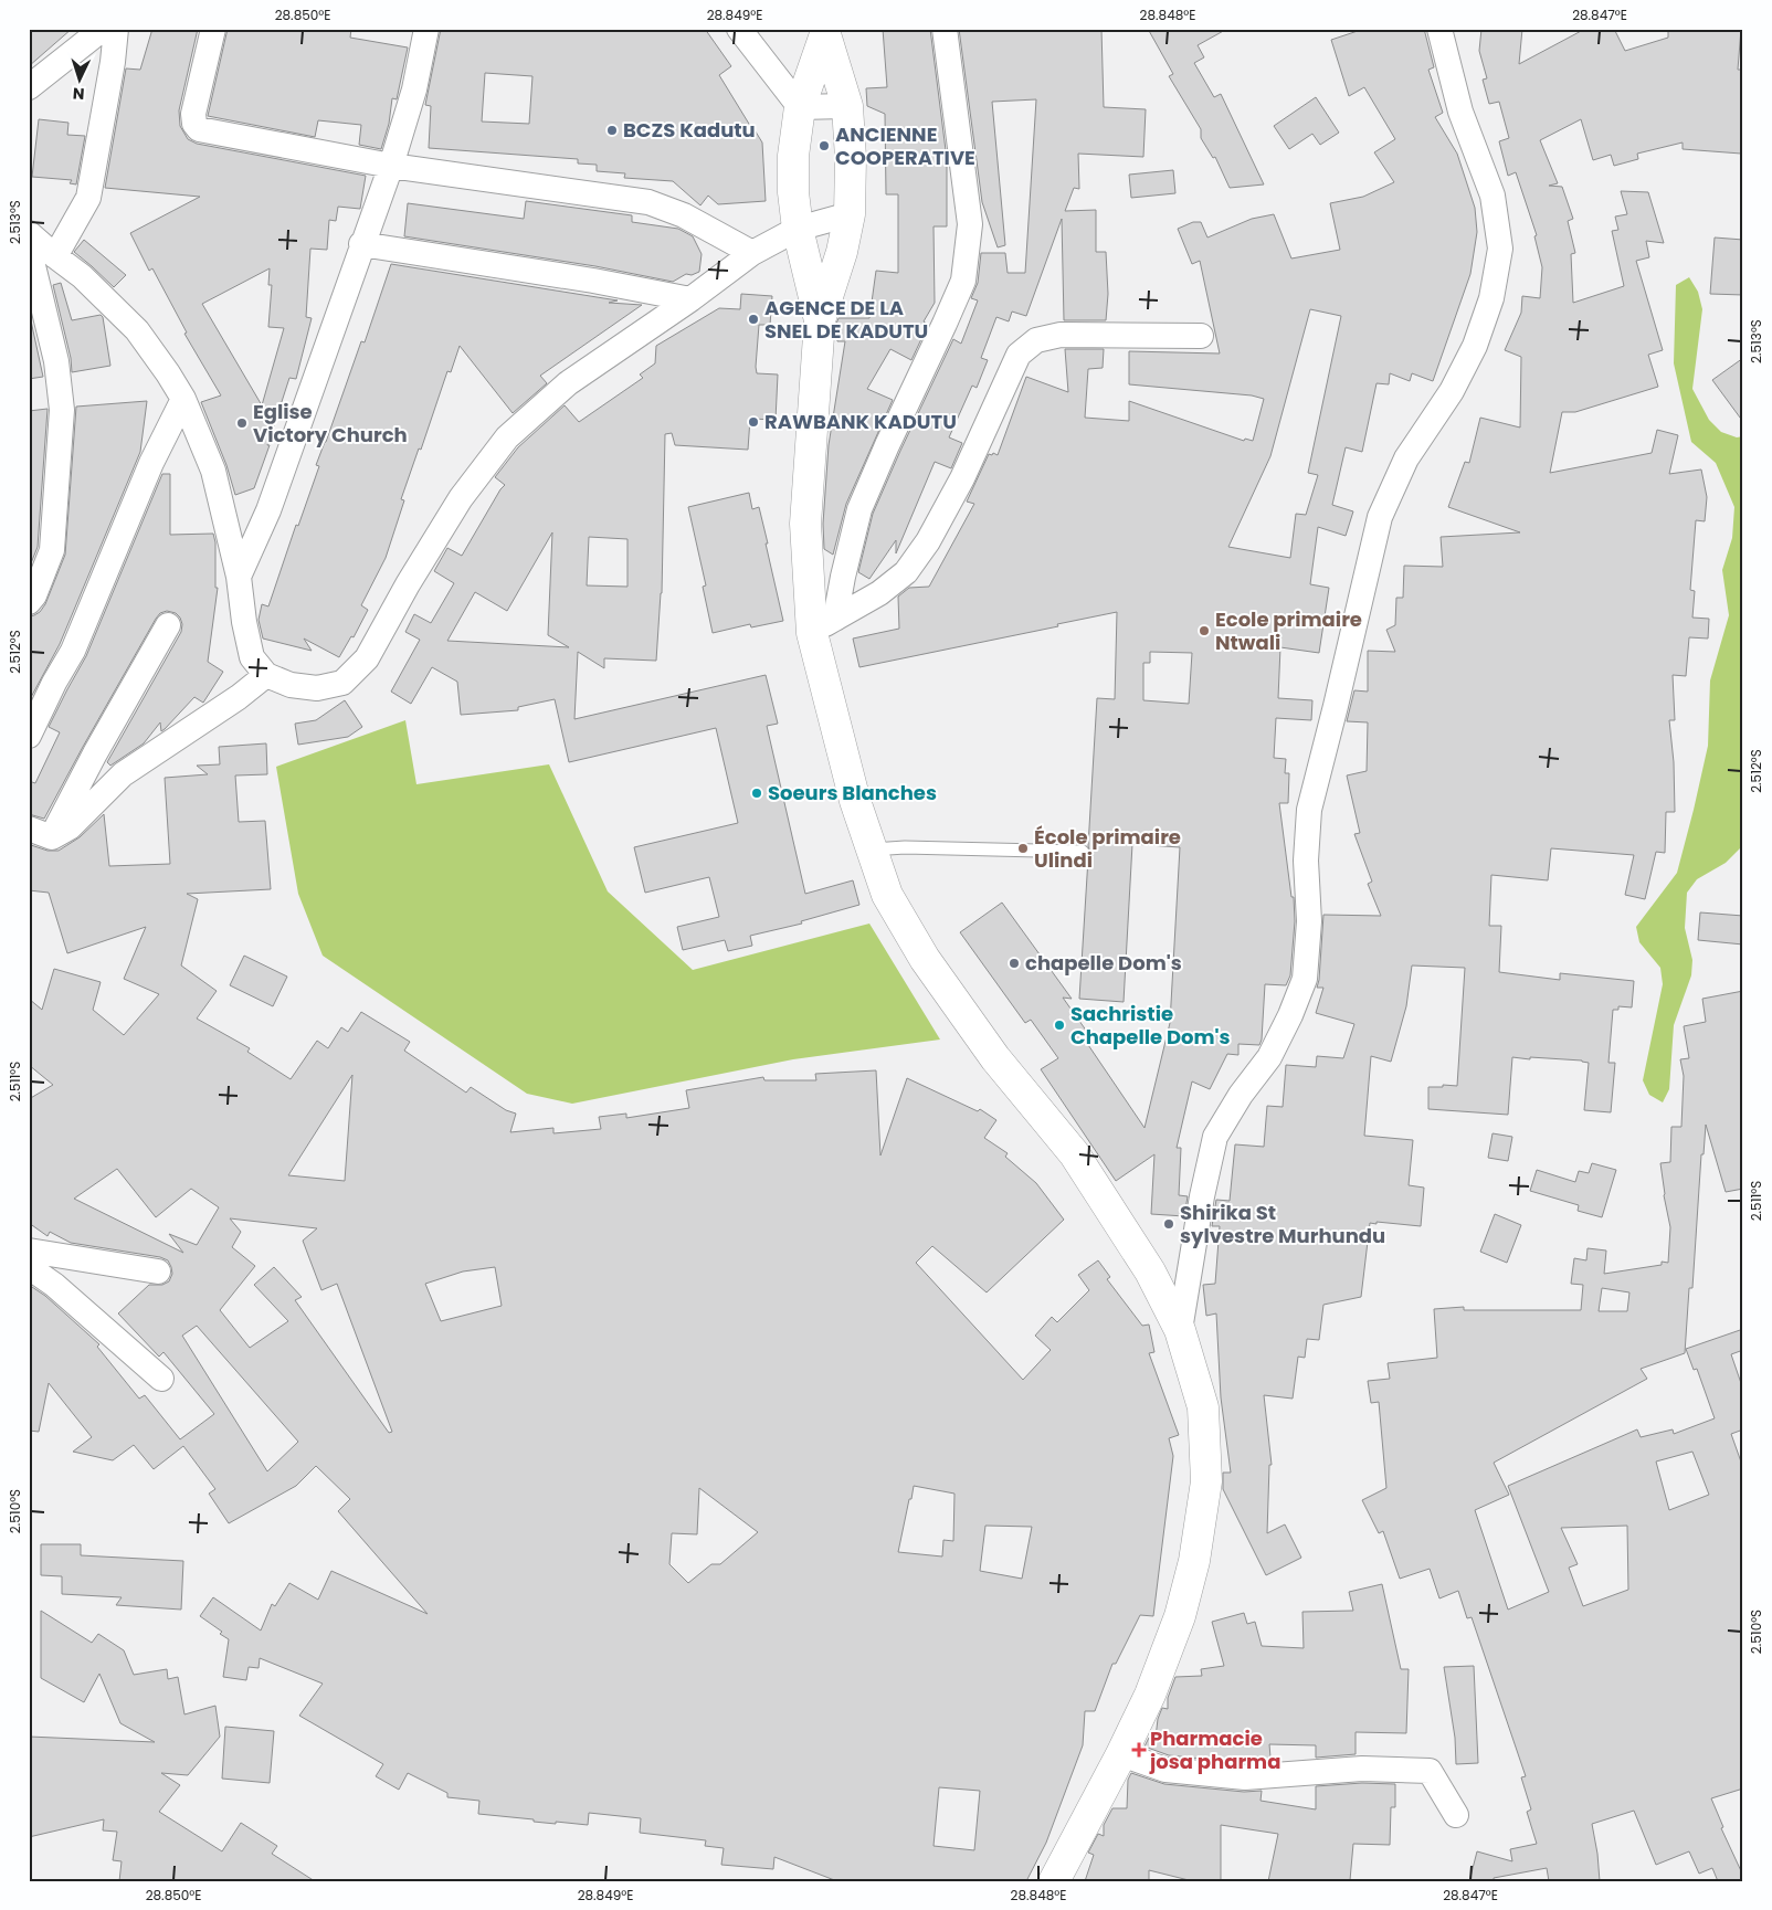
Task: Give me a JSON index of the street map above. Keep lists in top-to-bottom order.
{
  "places": {
    "other": [
      "BCZS Kadutu",
      "ANCIENNE COOPERATIVE",
      "AGENCE DE LA SNEL DE KADUTU",
      "RAWBANK KADUTU",
      "Eglise Victory Church",
      "Ecole primaire Ntwali",
      "Soeurs Blanches",
      "École primaire Ulindi",
      "chapelle Dom's",
      "Sachristie Chapelle Dom's",
      "Shirika St sylvestre Murhundu"
    ],
    "health": ["Pharmacie josa pharma"]
  },
  "north": "bottom",
  "coordinates": [
    "28.850°E",
    "28.849°E",
    "28.848°E",
    "28.847°E",
    "2.513°S",
    "2.512°S",
    "2.511°S",
    "2.510°S"
  ]
}
